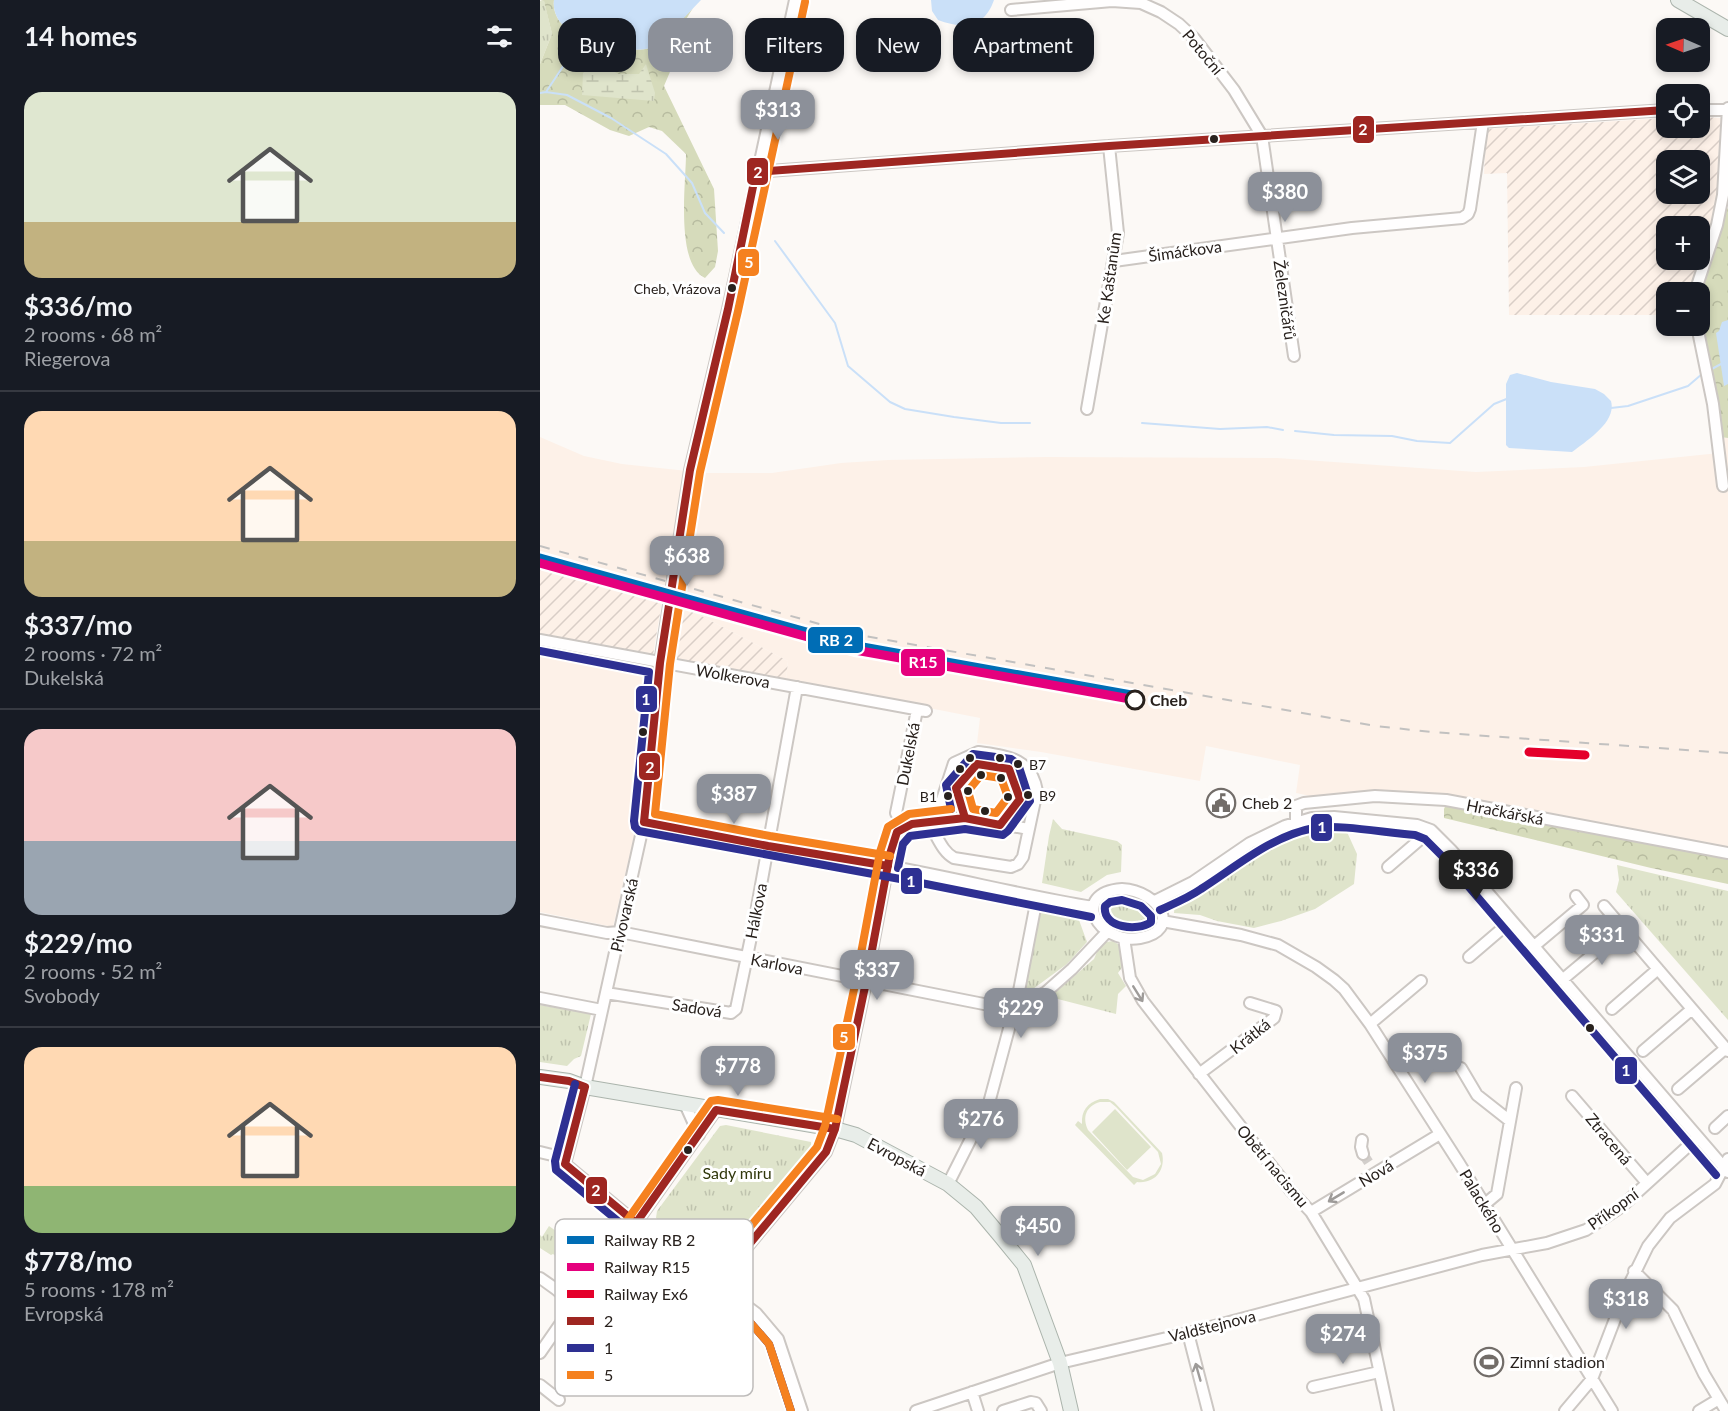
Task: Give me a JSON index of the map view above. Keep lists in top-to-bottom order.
{
  "streets": {
    "main road": ["Evropská"],
    "street": [
      "Potoční",
      "Šimáčkova",
      "Ke Kaštanům",
      "Železničářů",
      "Wolkerova",
      "Dukelská",
      "Hračkářská",
      "Hálkova",
      "Pivovarská",
      "Karlova",
      "Sadová",
      "Krátká",
      "Ztracená",
      "Obětí nacismu",
      "Nová",
      "Palackého",
      "Příkopní",
      "Valdštejnova"
    ]
  },
  "crossings": [
    ["Potoční", "Železničářů"],
    ["Šimáčkova", "Ke Kaštanům"],
    ["Šimáčkova", "Železničářů"],
    ["Wolkerova", "Dukelská"],
    ["Wolkerova", "Hálkova"],
    ["Wolkerova", "Pivovarská"],
    ["Hálkova", "Karlova"],
    ["Hálkova", "Sadová"],
    ["Pivovarská", "Karlova"],
    ["Pivovarská", "Sadová"],
    ["Pivovarská", "Evropská"],
    ["Karlova", "Sadová"],
    ["Krátká", "Obětí nacismu"],
    ["Ztracená", "Příkopní"],
    ["Evropská", "Valdštejnova"],
    ["Obětí nacismu", "Nová"],
    ["Obětí nacismu", "Palackého"],
    ["Obětí nacismu", "Valdštejnova"],
    ["Nová", "Palackého"],
    ["Palackého", "Příkopní"],
    ["Palackého", "Valdštejnova"],
    ["Příkopní", "Valdštejnova"]
  ],
  "one_way": ["Nová"],
  "parks": ["Sady míru"],
  "places": {
    "other": [
      "Cheb, Vrázova",
      "Cheb",
      "B7",
      "B9",
      "B1"
    ],
    "public building": ["Cheb 2"],
    "sports": ["Zimní stadion"]
  },
  "lines": [
    "transit line 5",
    "transit line 2",
    "rail line R15",
    "transit line 1",
    "rail line Ex6"
  ],
  "legend": [
    "Railway RB 2",
    "Railway R15",
    "Railway Ex6",
    "2",
    "1",
    "5"
  ],
  "north": "left",
  "page": {
    "heading": "14 homes",
    "map_buttons": ["+", "−"],
    "chip": [
      "Buy",
      "Rent",
      "Filters",
      "New",
      "Apartment"
    ],
    "list": [
      {
        "name": "$336/mo",
        "note": "2 rooms · 68 m² · Riegerova"
      },
      {
        "name": "$337/mo",
        "note": "2 rooms · 72 m² · Dukelská"
      },
      {
        "name": "$229/mo",
        "note": "2 rooms · 52 m² · Svobody"
      },
      {
        "name": "$778/mo",
        "note": "5 rooms · 178 m² · Evropská"
      }
    ],
    "price": [
      "$313",
      "$380",
      "$638",
      "$387",
      "$336",
      "$331",
      "$337",
      "$229",
      "$375",
      "$778",
      "$276",
      "$450",
      "$318",
      "$274"
    ]
  }
}
